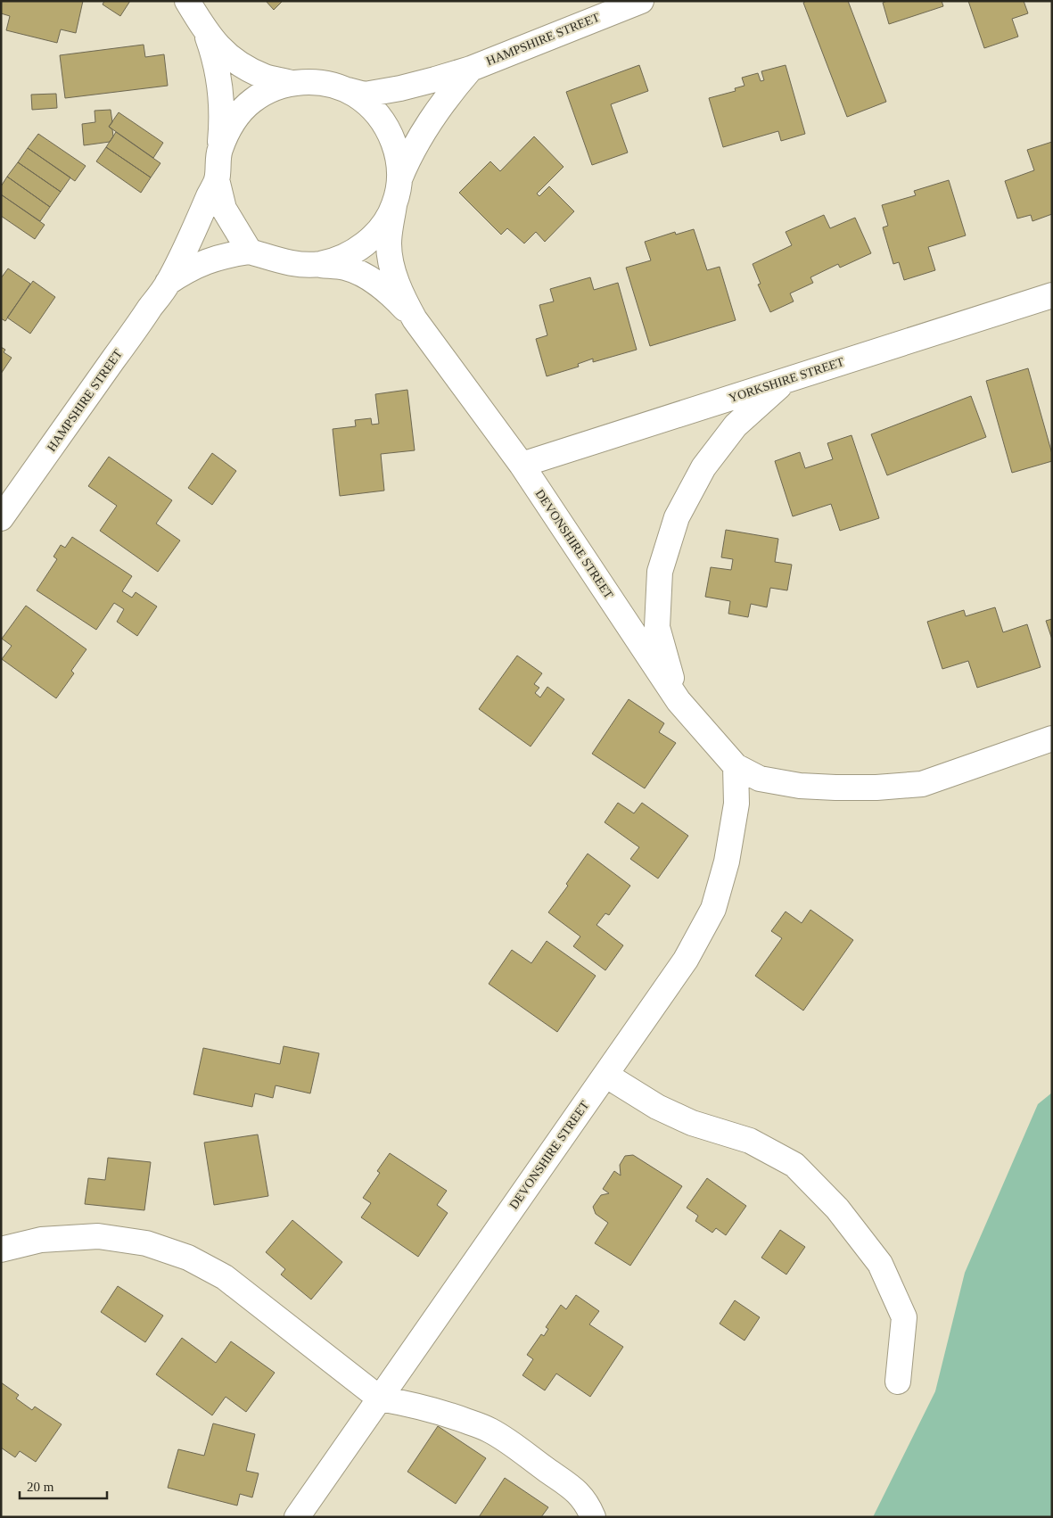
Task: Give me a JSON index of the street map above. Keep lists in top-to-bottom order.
{
  "streets": {
    "street": ["HAMPSHIRE STREET", "YORKSHIRE STREET", "DEVONSHIRE STREET"]
  },
  "crossings": [
    ["YORKSHIRE STREET", "DEVONSHIRE STREET"]
  ],
  "scale_bar": "20 m"
}
